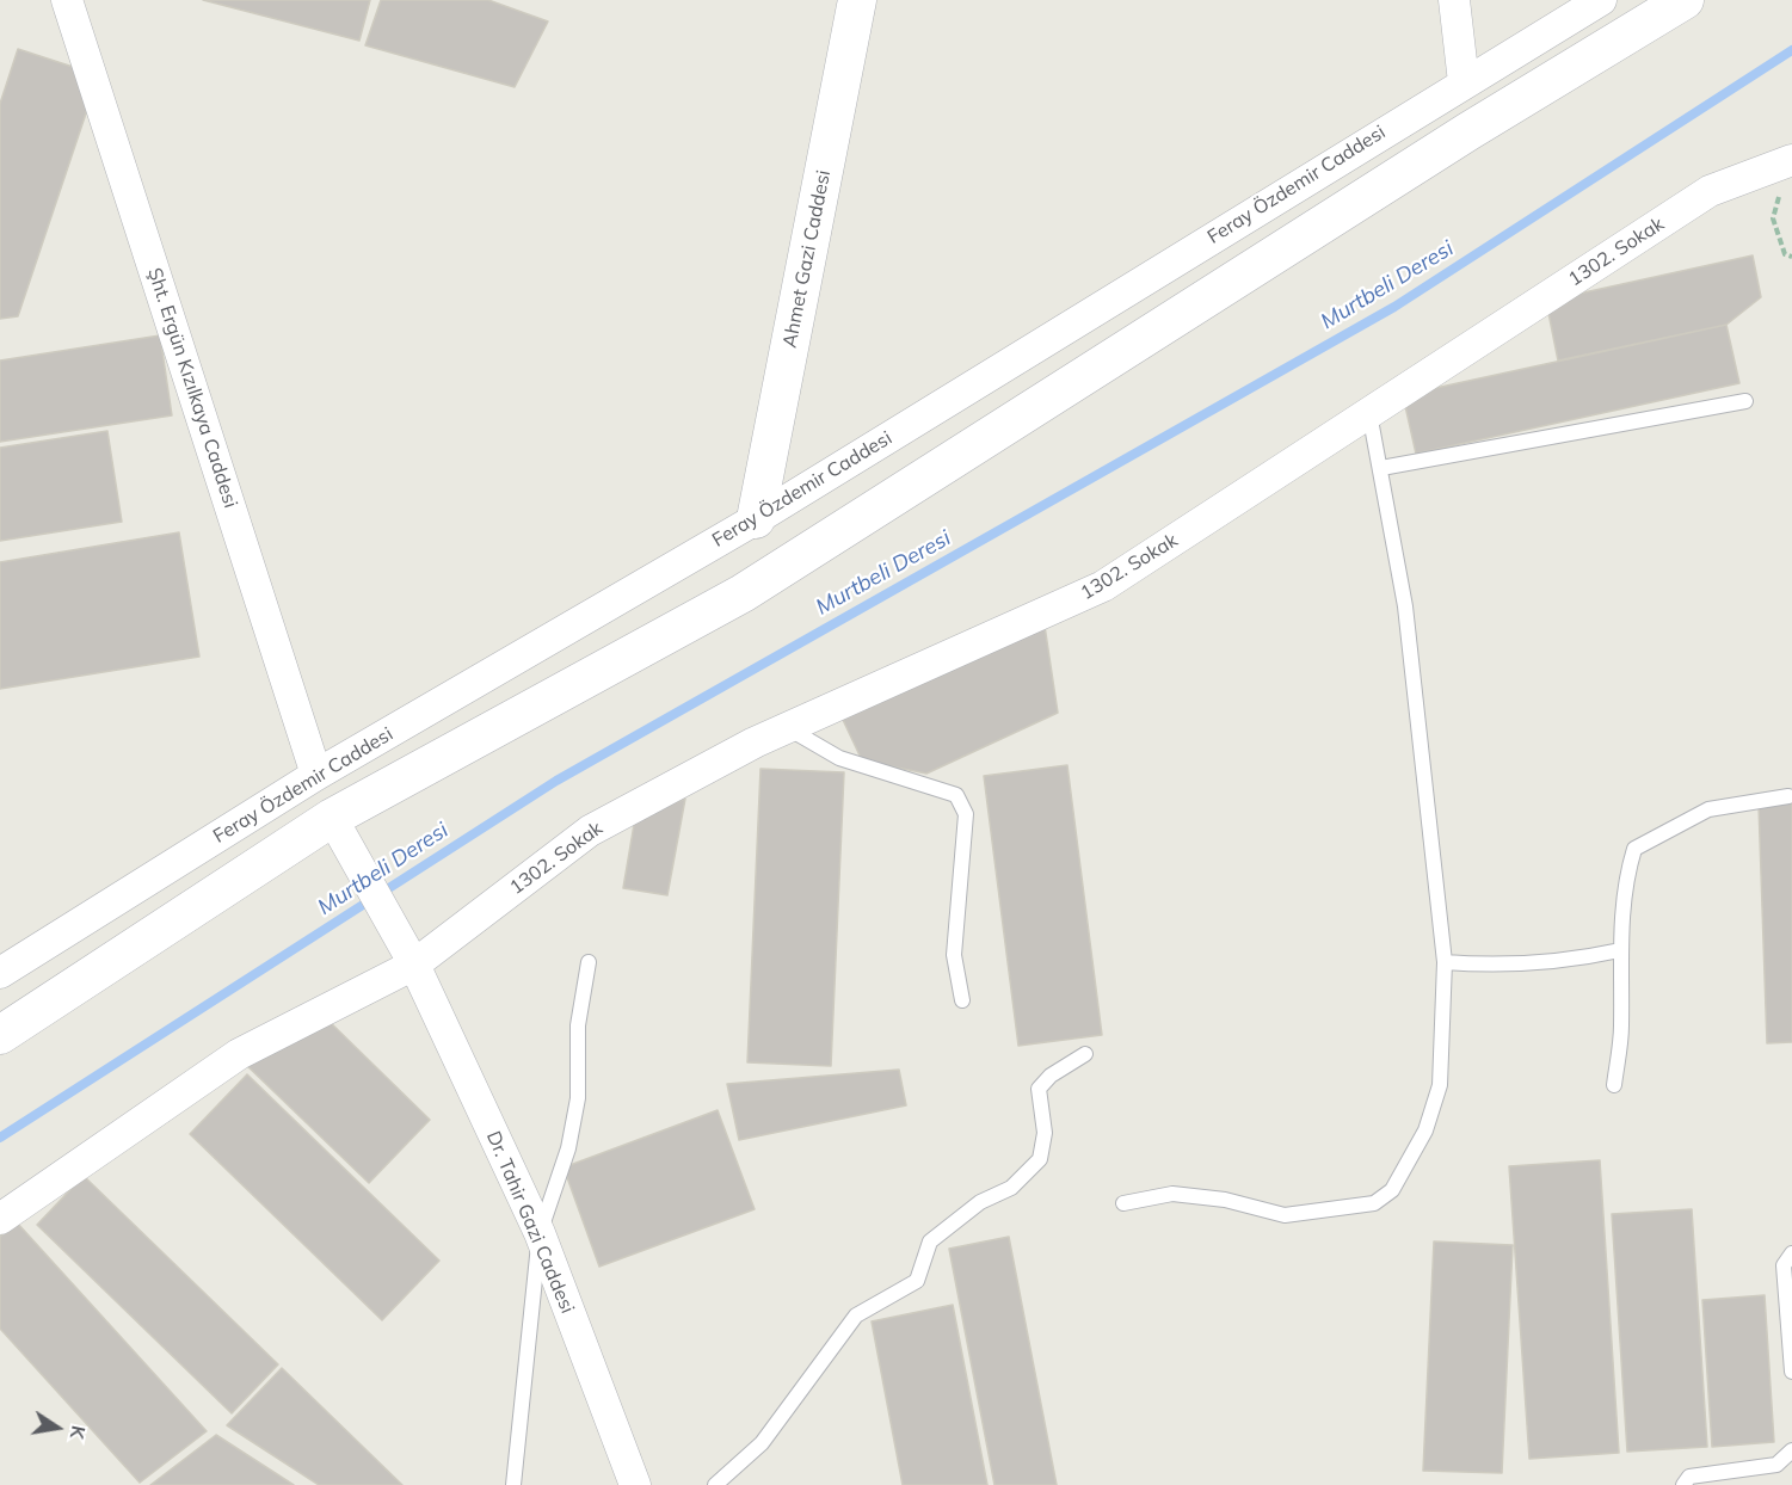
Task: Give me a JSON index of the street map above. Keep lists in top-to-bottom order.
{
  "streets": {
    "street": [
      "Feray Özdemir Caddesi",
      "1302. Sokak",
      "Ahmet Gazi Caddesi",
      "Şht. Ergün Kızılkaya Caddesi",
      "Dr. Tahir Gazi Caddesi"
    ]
  },
  "crossings": [
    ["Feray Özdemir Caddesi", "Ahmet Gazi Caddesi"],
    ["Feray Özdemir Caddesi", "Şht. Ergün Kızılkaya Caddesi"],
    ["1302. Sokak", "Dr. Tahir Gazi Caddesi"]
  ],
  "water": ["Murtbeli Deresi"],
  "north": "right"
}
